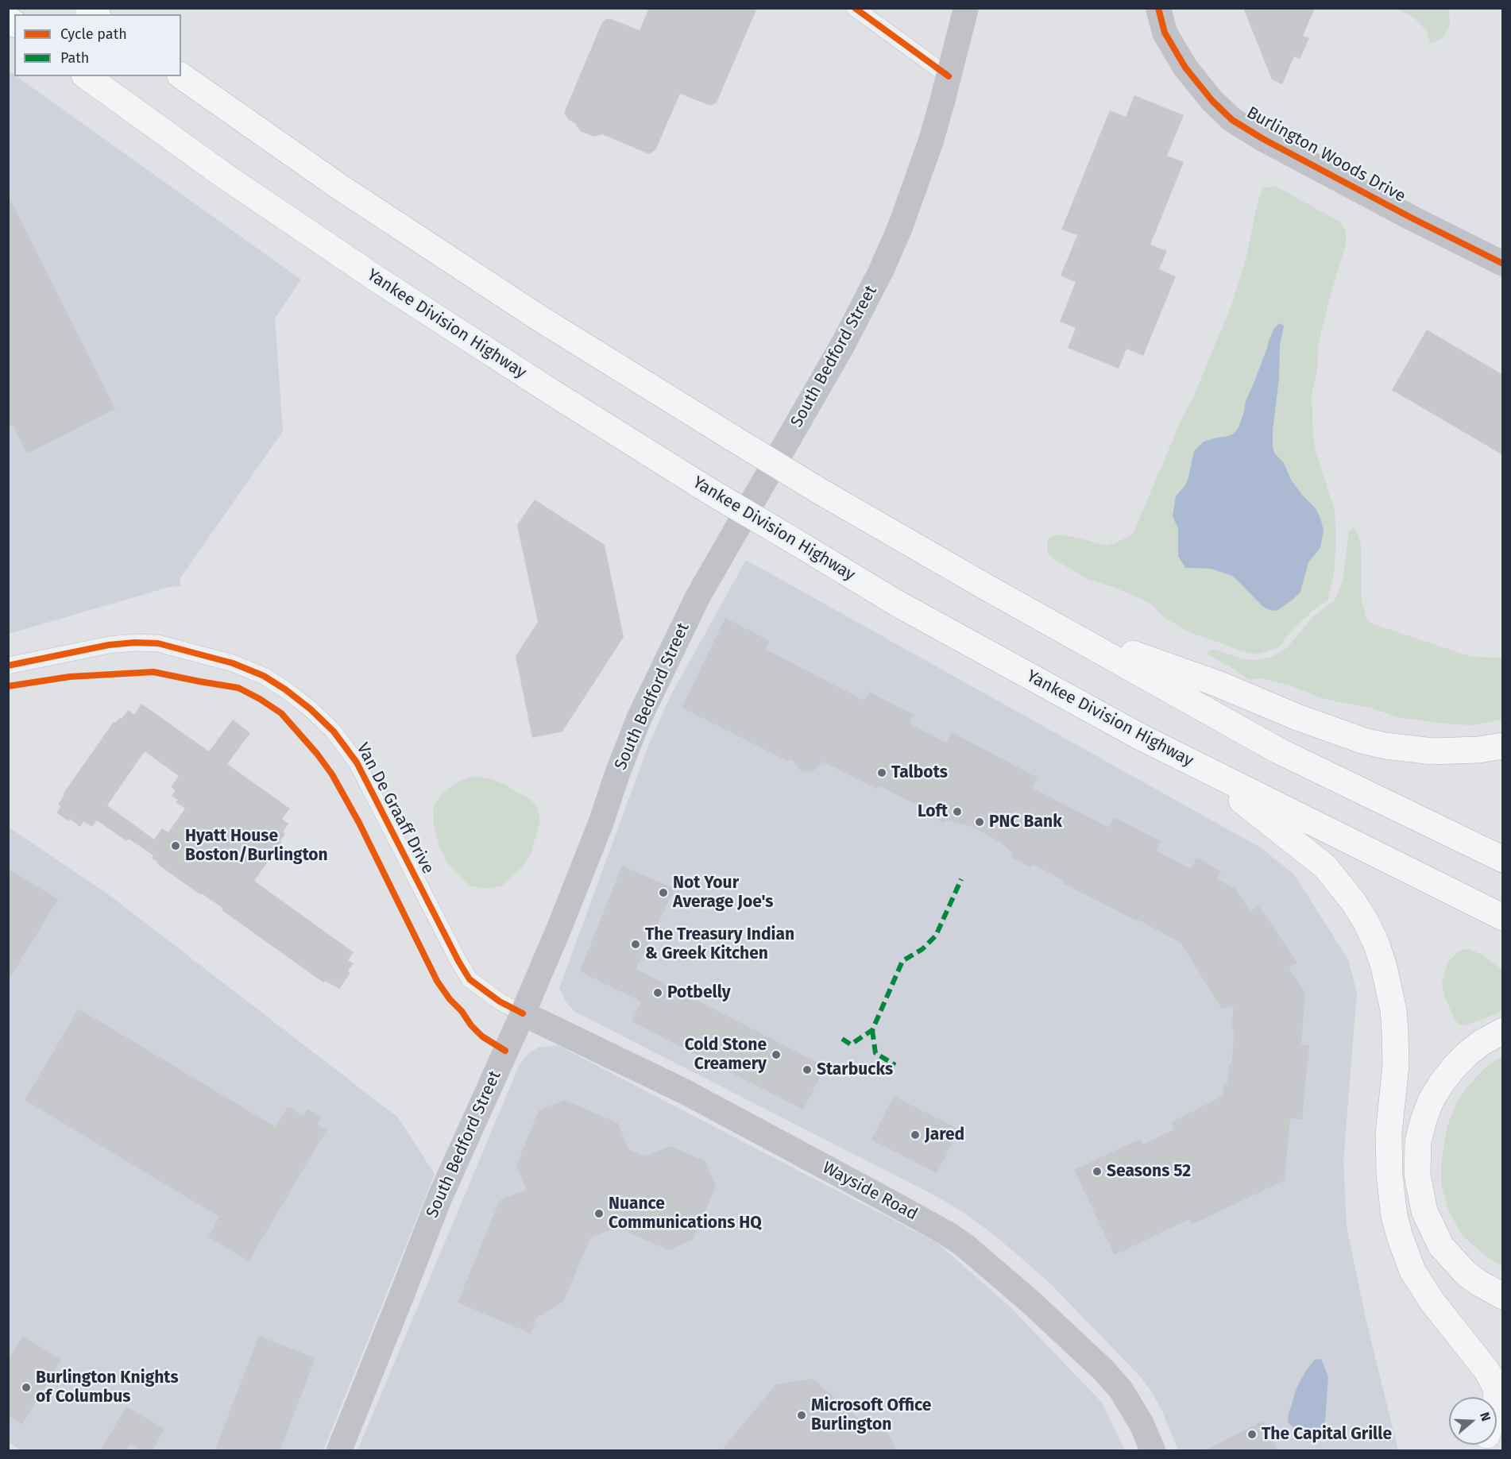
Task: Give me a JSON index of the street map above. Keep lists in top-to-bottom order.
{
  "streets": {
    "highway": ["Yankee Division Highway"],
    "main road": ["Burlington Woods Drive", "South Bedford Street", "Wayside Road"],
    "street": ["Van De Graaff Drive"]
  },
  "crossings": [
    ["South Bedford Street", "Van De Graaff Drive"],
    ["South Bedford Street", "Wayside Road"],
    ["Van De Graaff Drive", "Wayside Road"]
  ],
  "places": [
    "Talbots",
    "Loft",
    "PNC Bank",
    "Hyatt House Boston/Burlington",
    "Not Your Average Joe's",
    "The Treasury Indian & Greek Kitchen",
    "Potbelly",
    "Cold Stone Creamery",
    "Starbucks",
    "Jared",
    "Seasons 52",
    "Nuance Communications HQ",
    "Burlington Knights of Columbus",
    "Microsoft Office Burlington",
    "The Capital Grille"
  ],
  "legend": ["Cycle path", "Path"],
  "north": "right"
}
